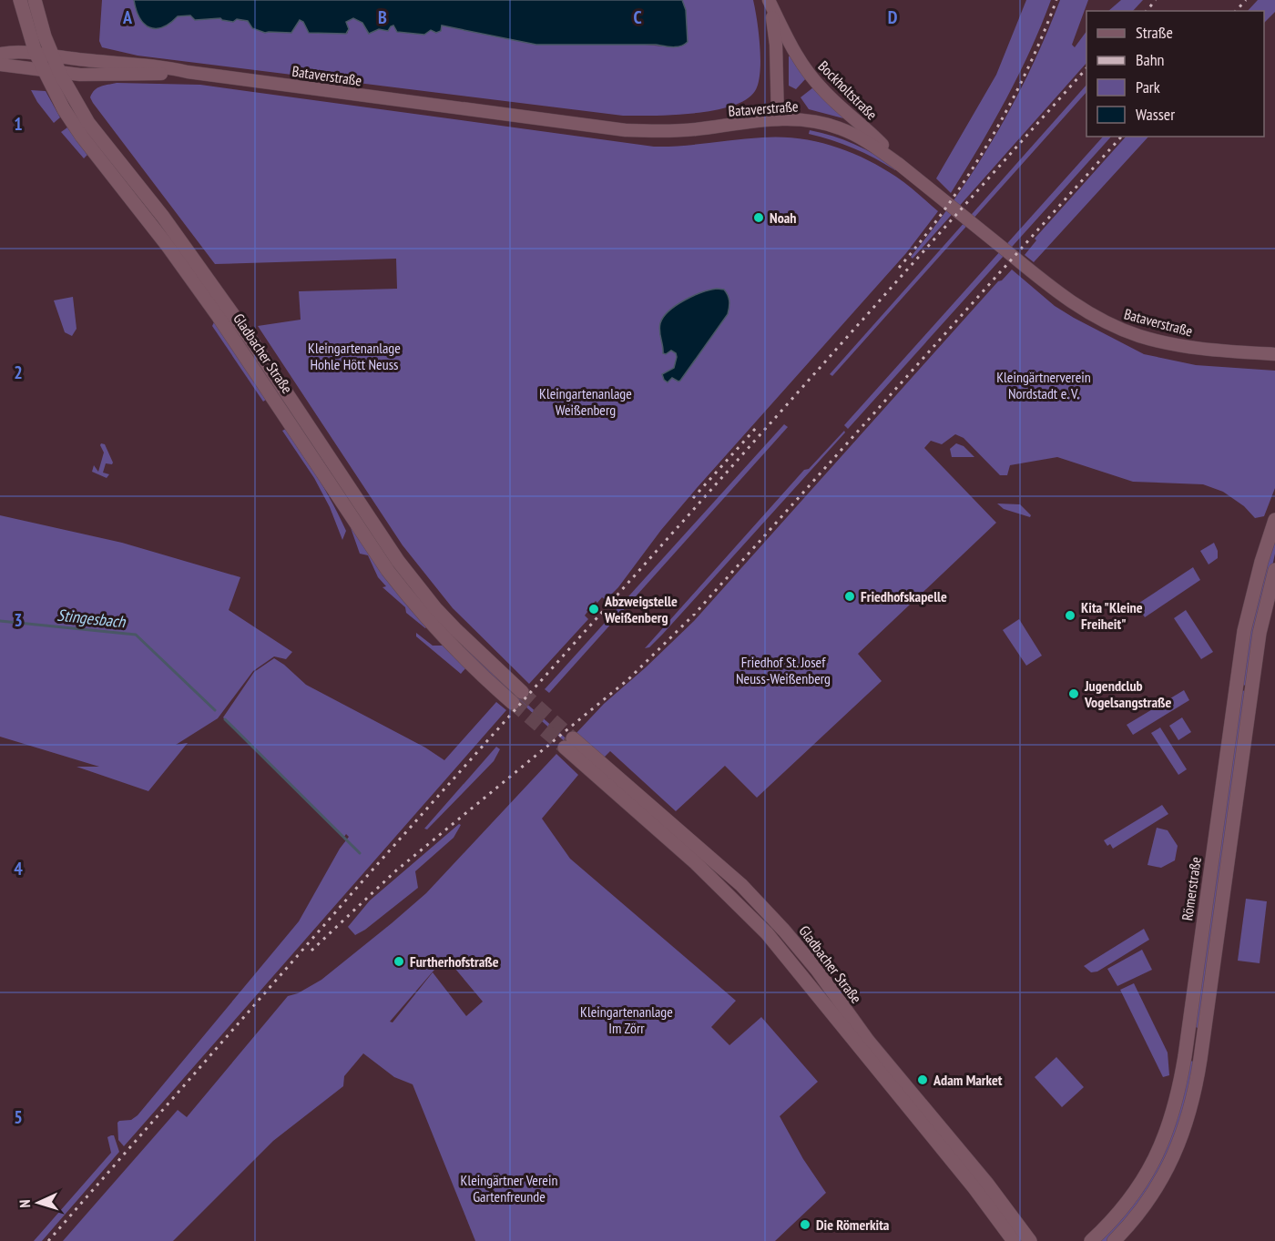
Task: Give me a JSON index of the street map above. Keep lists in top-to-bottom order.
{
  "streets": {
    "main road": ["Gladbacher Straße", "Römerstraße"],
    "street": ["Bataverstraße", "Bockholtstraße"]
  },
  "crossings": [
    ["Bataverstraße", "Bockholtstraße"],
    ["Bataverstraße", "Gladbacher Straße"]
  ],
  "water": ["Stingesbach"],
  "parks": [
    "Kleingartenanlage Hohle Hött Neuss",
    "Kleingärtnerverein Nordstadt e. V.",
    "Kleingartenanlage Weißenberg",
    "Friedhof St. Josef Neuss-Weißenberg",
    "Kleingartenanlage Im Zörr",
    "Kleingärtner Verein Gartenfreunde"
  ],
  "places": [
    "Noah",
    "Friedhofskapelle",
    "Abzweigstelle Weißenberg",
    "Kita \"Kleine Freiheit\"",
    "Jugendclub Vogelsangstraße",
    "Furtherhofstraße",
    "Adam Market",
    "Die Römerkita"
  ],
  "legend": [
    "Straße",
    "Bahn",
    "Park",
    "Wasser"
  ],
  "north": "left",
  "grid": {
    "columns": [
      "A",
      "B",
      "C",
      "D"
    ],
    "rows": [
      "1",
      "2",
      "3",
      "4",
      "5"
    ]
  }
}
